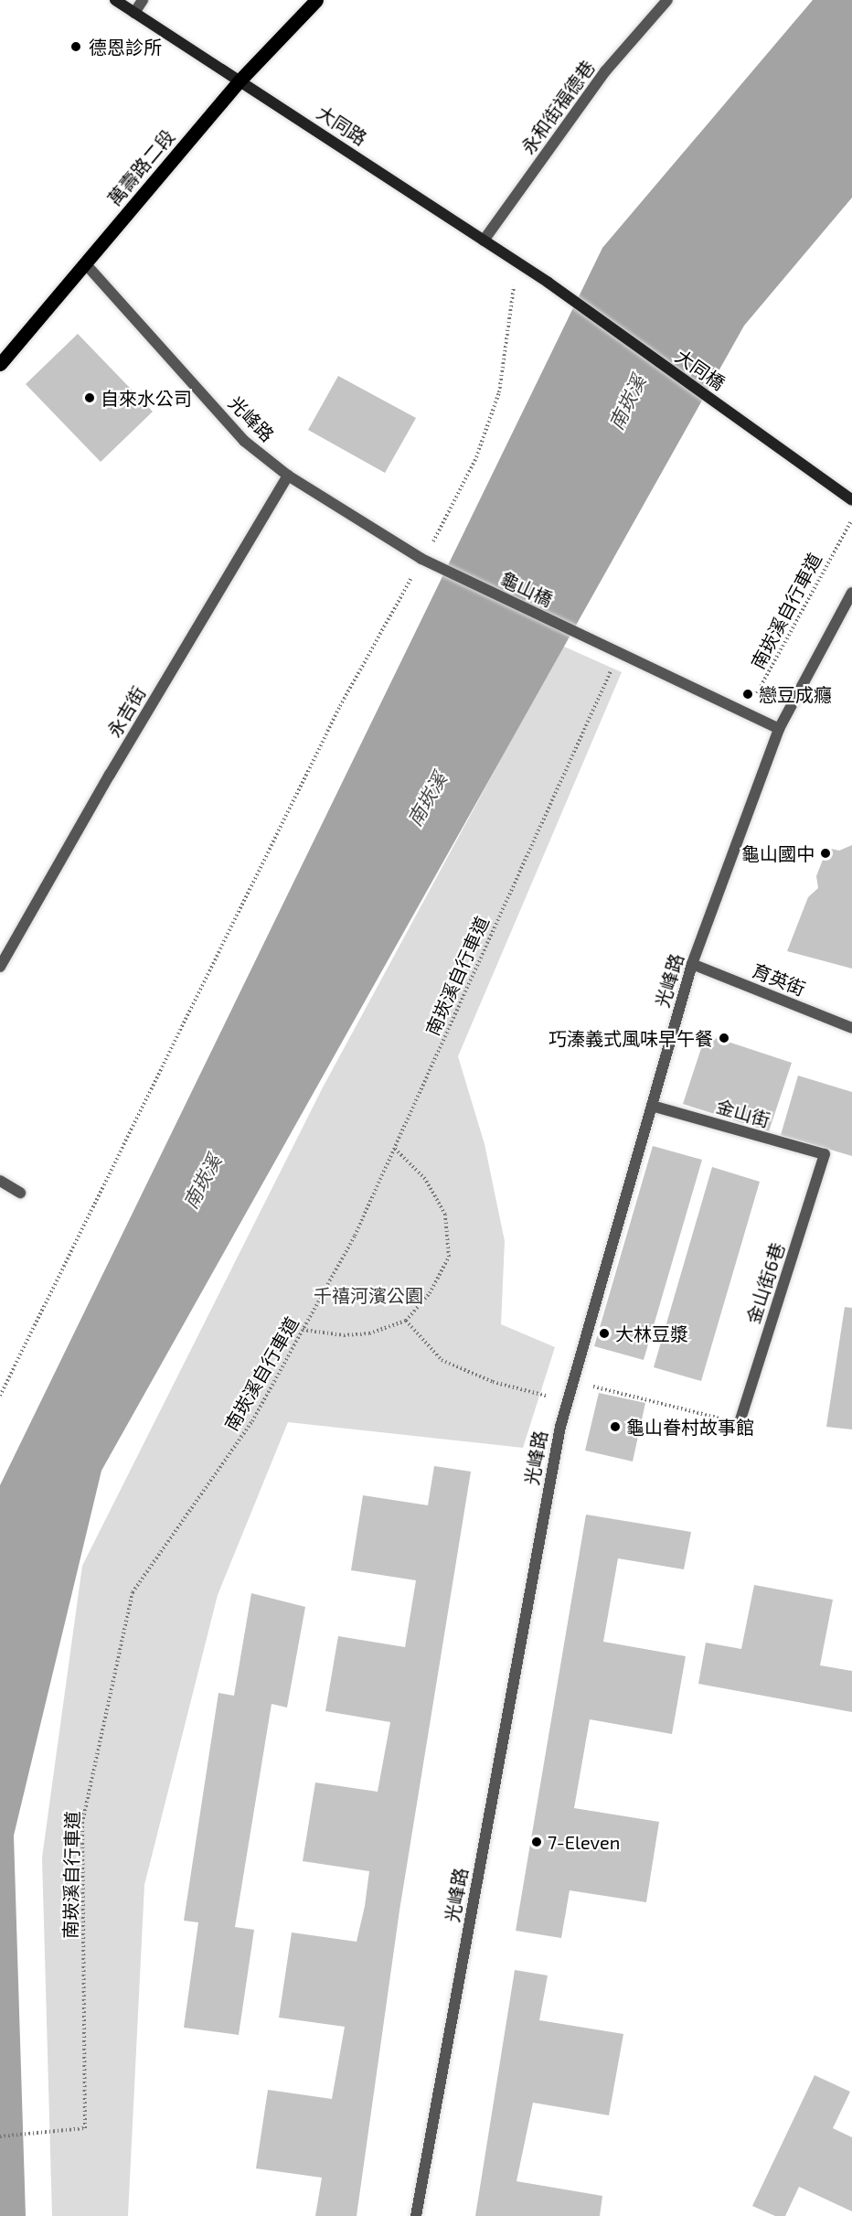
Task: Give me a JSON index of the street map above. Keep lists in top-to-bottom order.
{
  "streets": {
    "main road": ["萬壽路二段"],
    "street": [
      "永和街福德巷",
      "大同路",
      "大同橋",
      "光峰路",
      "龜山橋",
      "永吉街",
      "育英街",
      "金山街",
      "金山街6巷"
    ],
    "path": ["南崁溪自行車道"]
  },
  "crossings": [
    ["永和街福德巷", "大同路"],
    ["大同路", "萬壽路二段"],
    ["大同路", "大同橋"],
    ["萬壽路二段", "光峰路"],
    ["光峰路", "龜山橋"],
    ["光峰路", "永吉街"],
    ["光峰路", "育英街"],
    ["光峰路", "金山街"],
    ["金山街", "金山街6巷"]
  ],
  "water": ["南崁溪"],
  "parks": ["千禧河濱公園"],
  "places": [
    "德恩診所",
    "自來水公司",
    "戀豆成癮",
    "龜山國中",
    "巧溱義式風味早午餐",
    "大林豆漿",
    "龜山眷村故事館",
    "7-Eleven"
  ]
}
